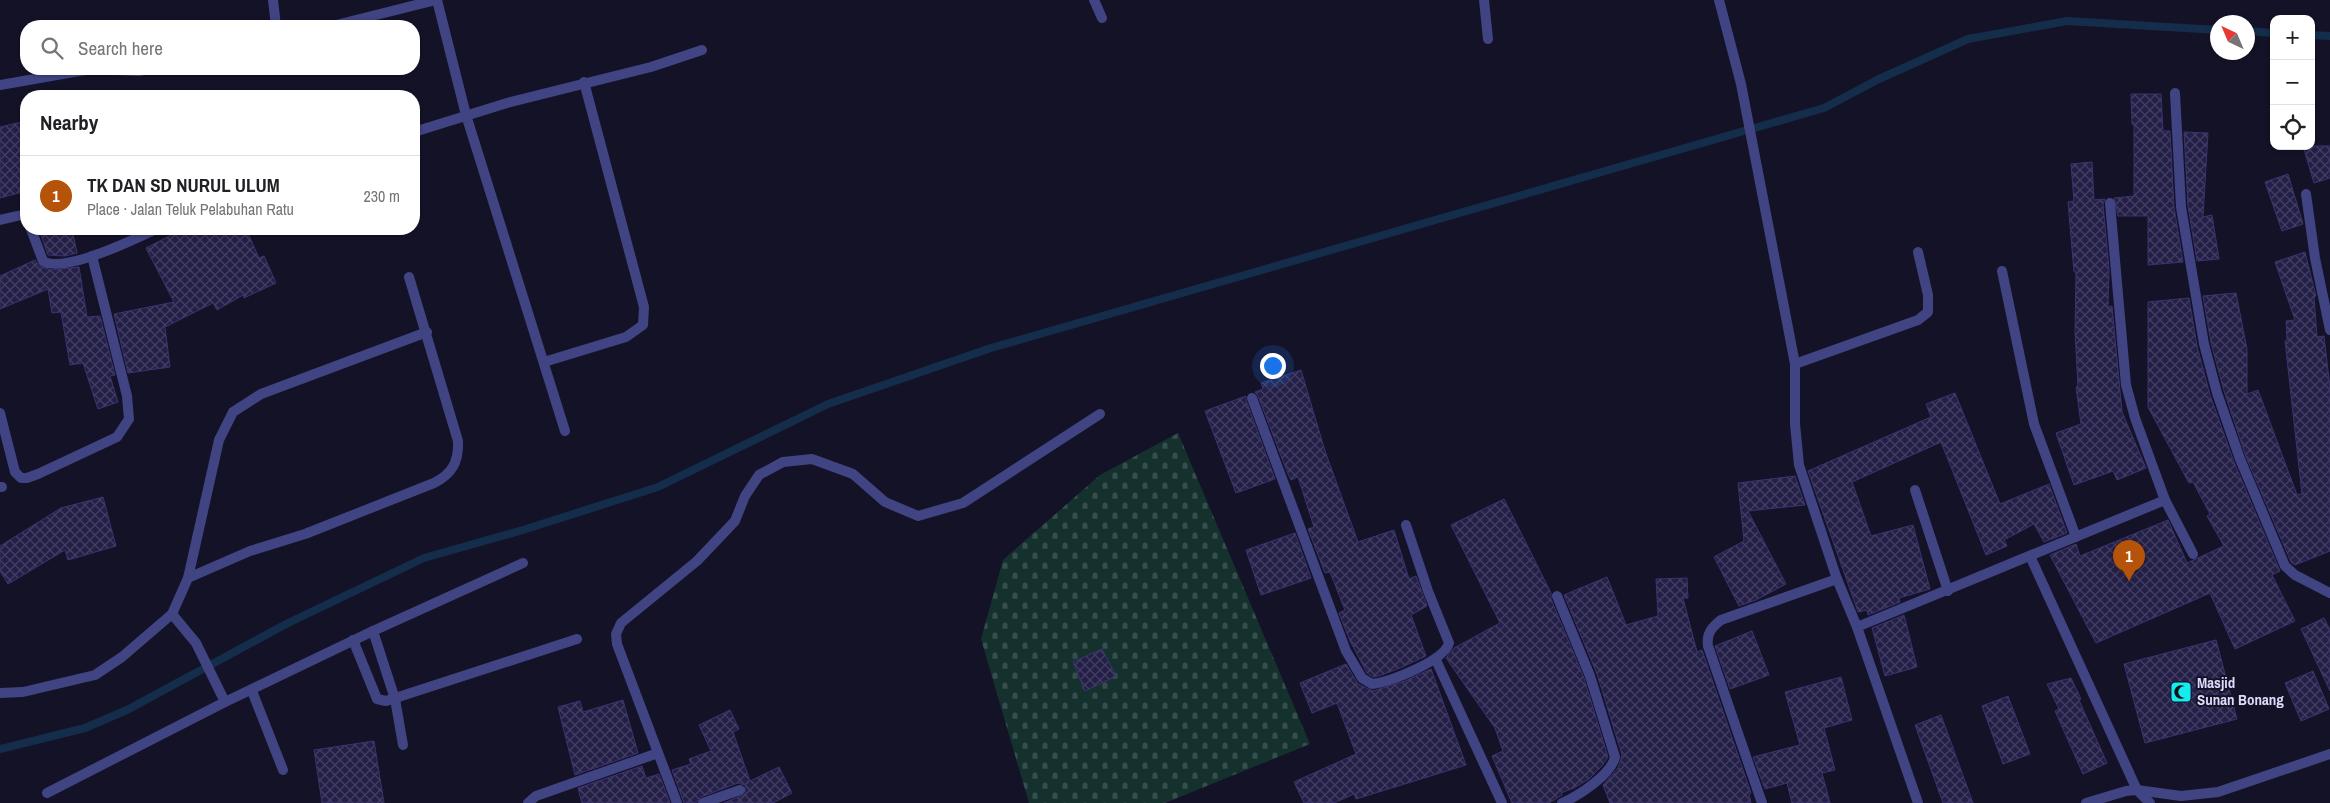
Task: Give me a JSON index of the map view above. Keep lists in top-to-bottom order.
{
  "places": {
    "mosque": ["Masjid Sunan Bonang"]
  },
  "north": "top left",
  "page": {
    "map_buttons": ["+", "−"],
    "search": "Search here",
    "heading": "Nearby",
    "list": [
      {
        "mark": "1",
        "name": "TK DAN SD NURUL ULUM",
        "note": "Place · Jalan Teluk Pelabuhan Ratu",
        "value": "230 m"
      }
    ],
    "pins": "1"
  }
}
